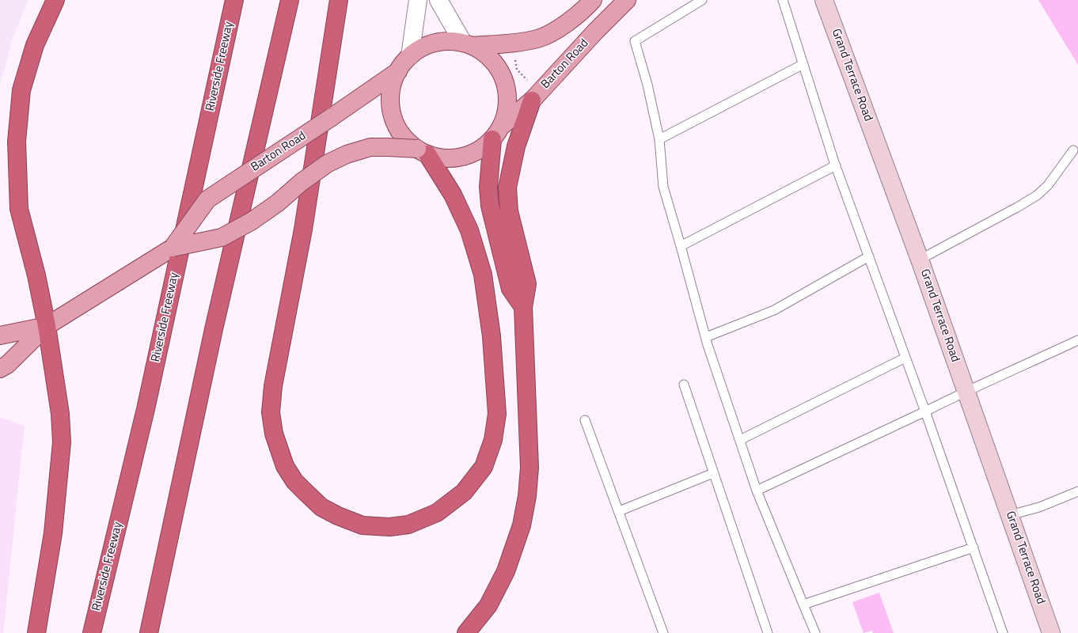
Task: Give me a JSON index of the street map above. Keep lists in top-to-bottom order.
{
  "streets": {
    "highway": ["Riverside Freeway"],
    "main road": ["Barton Road"],
    "street": ["Grand Terrace Road"]
  }
}
